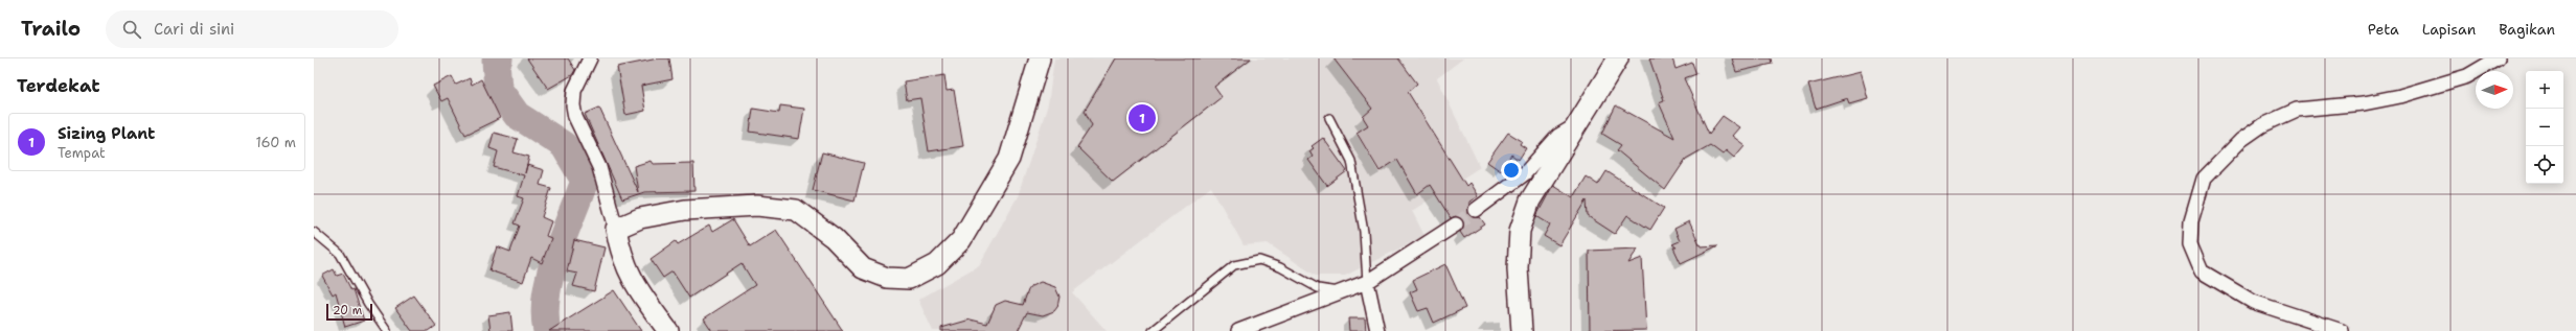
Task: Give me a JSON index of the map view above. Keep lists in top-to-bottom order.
{
  "scale_bar": "20 m",
  "north": "right",
  "page": {
    "header": "Trailo",
    "search": "Cari di sini",
    "nav": ["Peta", "Lapisan", "Bagikan"],
    "heading": "Terdekat",
    "map_buttons": ["+", "−"],
    "pins": "1",
    "list": [
      {
        "mark": "1",
        "name": "Sizing Plant",
        "note": "Tempat",
        "value": "160 m"
      }
    ],
    "scale": "20 m"
  }
}
